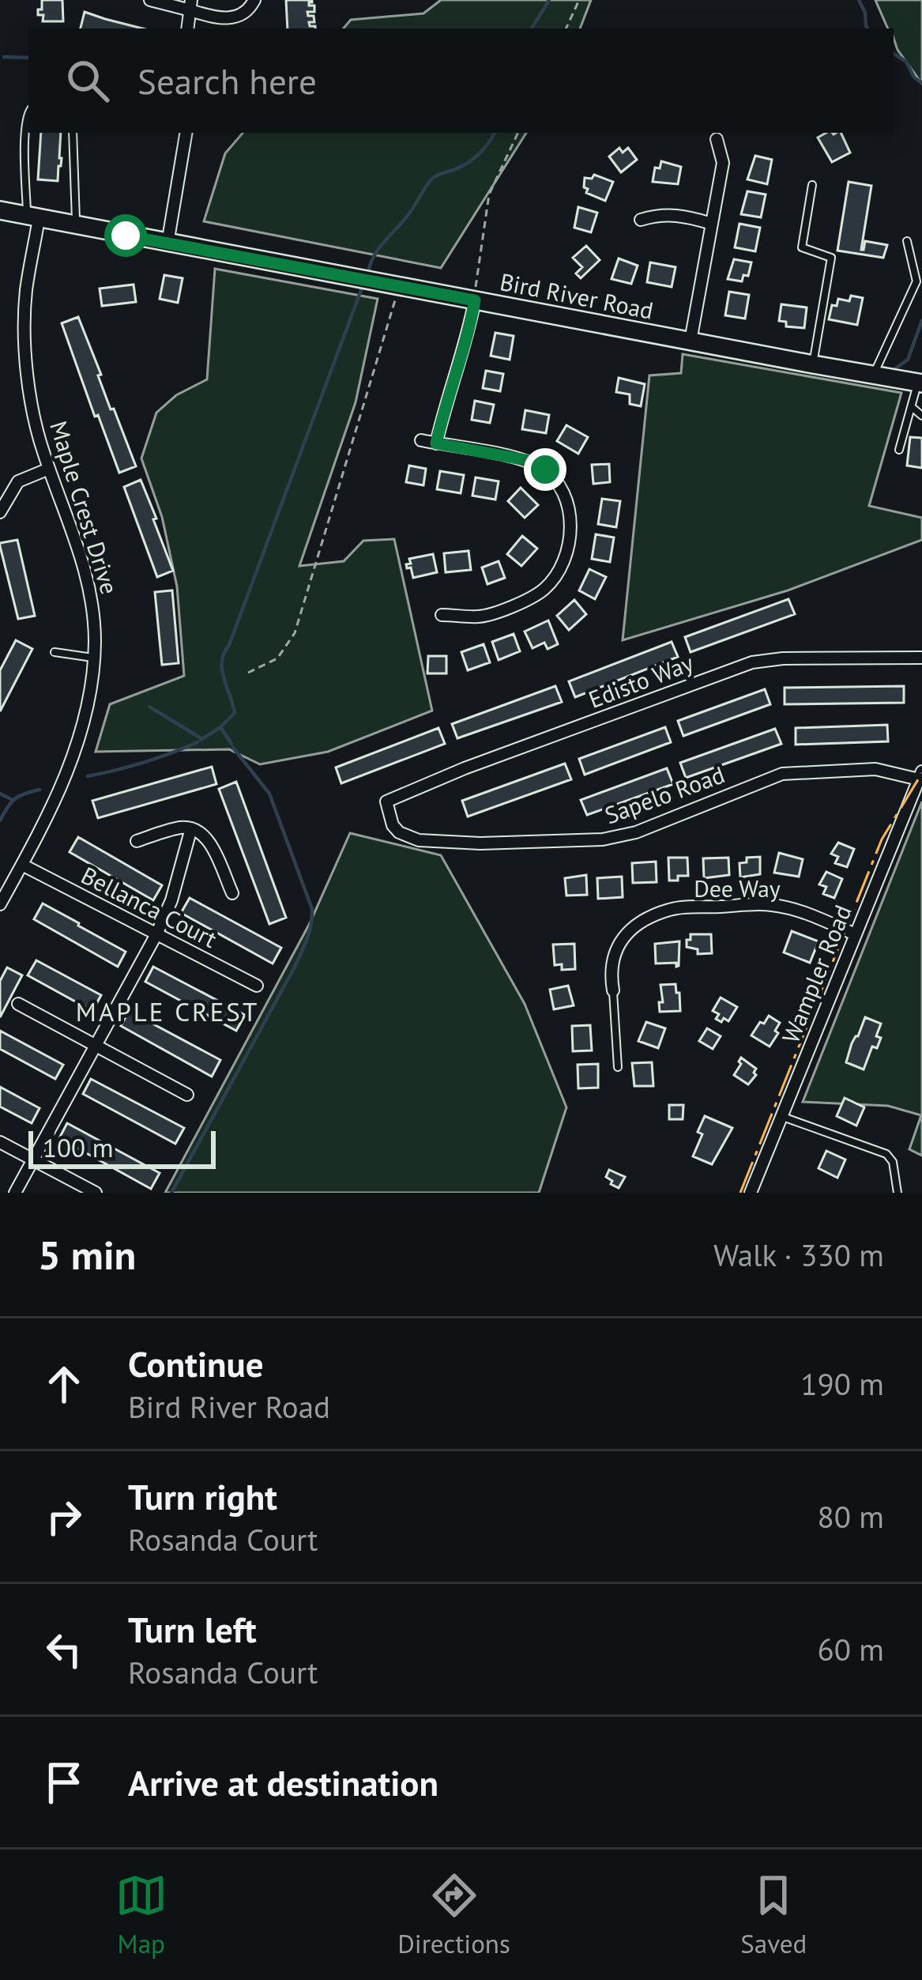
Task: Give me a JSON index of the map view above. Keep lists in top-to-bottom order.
{
  "streets": {
    "street": [
      "Bird River Road",
      "Maple Crest Drive",
      "Edisto Way",
      "Sapelo Road",
      "Dee Way",
      "Bellanca Court",
      "Wampler Road"
    ]
  },
  "crossings": [
    ["Bird River Road", "Maple Crest Drive"],
    ["Maple Crest Drive", "Bellanca Court"],
    ["Edisto Way", "Sapelo Road"],
    ["Sapelo Road", "Wampler Road"],
    ["Dee Way", "Wampler Road"]
  ],
  "districts": ["MAPLE CREST"],
  "scale_bar": "100 m",
  "page": {
    "search": "Search here",
    "scale": "100 m",
    "heading": ["5 min", "Walk · 330 m"],
    "list": [
      ["Continue", "Bird River Road", "190 m"],
      ["Turn right", "Rosanda Court", "80 m"],
      ["Turn left", "Rosanda Court", "60 m"],
      "Arrive at destination"
    ],
    "nav": ["Map", "Directions", "Saved"]
  }
}
